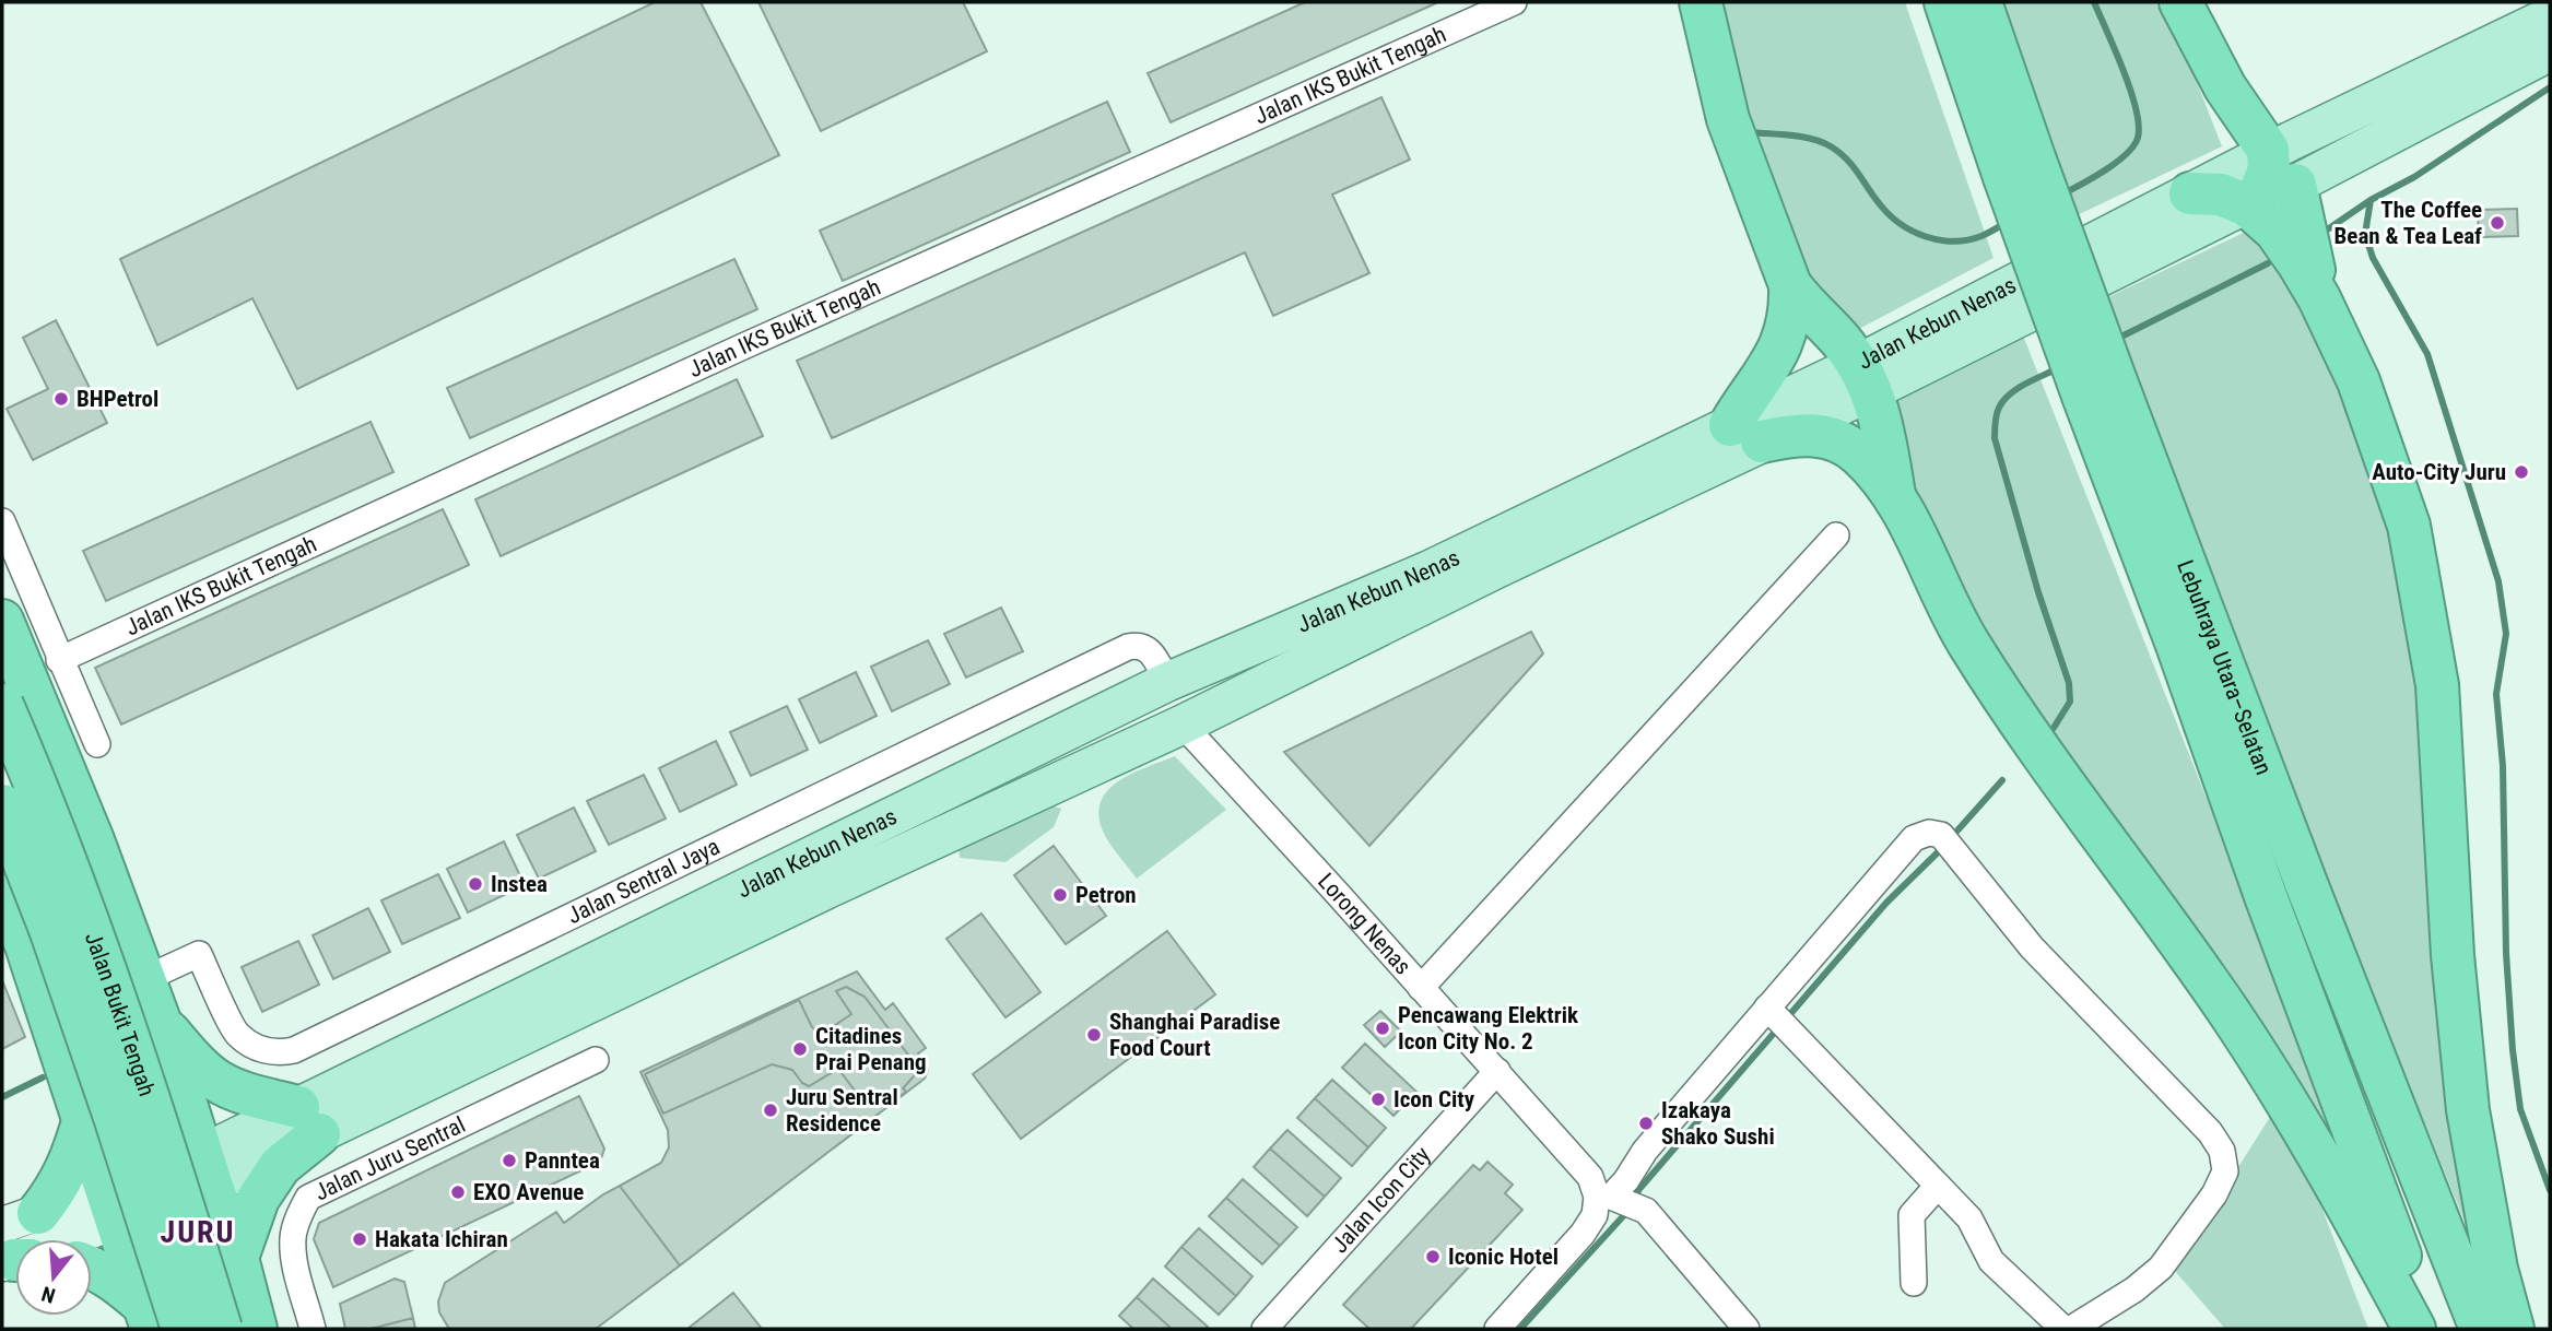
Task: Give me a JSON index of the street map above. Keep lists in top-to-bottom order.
{
  "streets": {
    "highway": ["Lebuhraya Utara–Selatan", "Jalan Bukit Tengah"],
    "main road": ["Jalan Kebun Nenas"],
    "street": [
      "Jalan IKS Bukit Tengah",
      "Jalan Sentral Jaya",
      "Lorong Nenas",
      "Jalan Juru Sentral",
      "Jalan Icon City"
    ]
  },
  "crossings": [
    ["Jalan Kebun Nenas", "Jalan Sentral Jaya"],
    ["Jalan Kebun Nenas", "Lorong Nenas"],
    ["Lorong Nenas", "Jalan Icon City"]
  ],
  "districts": ["JURU"],
  "places": [
    "The Coffee Bean & Tea Leaf",
    "BHPetrol",
    "Auto-City Juru",
    "Instea",
    "Petron",
    "Pencawang Elektrik Icon City No. 2",
    "Shanghai Paradise Food Court",
    "Citadines Prai Penang",
    "Icon City",
    "Juru Sentral Residence",
    "Izakaya Shako Sushi",
    "Panntea",
    "EXO Avenue",
    "Hakata Ichiran",
    "Iconic Hotel"
  ],
  "north": "bottom"
}
